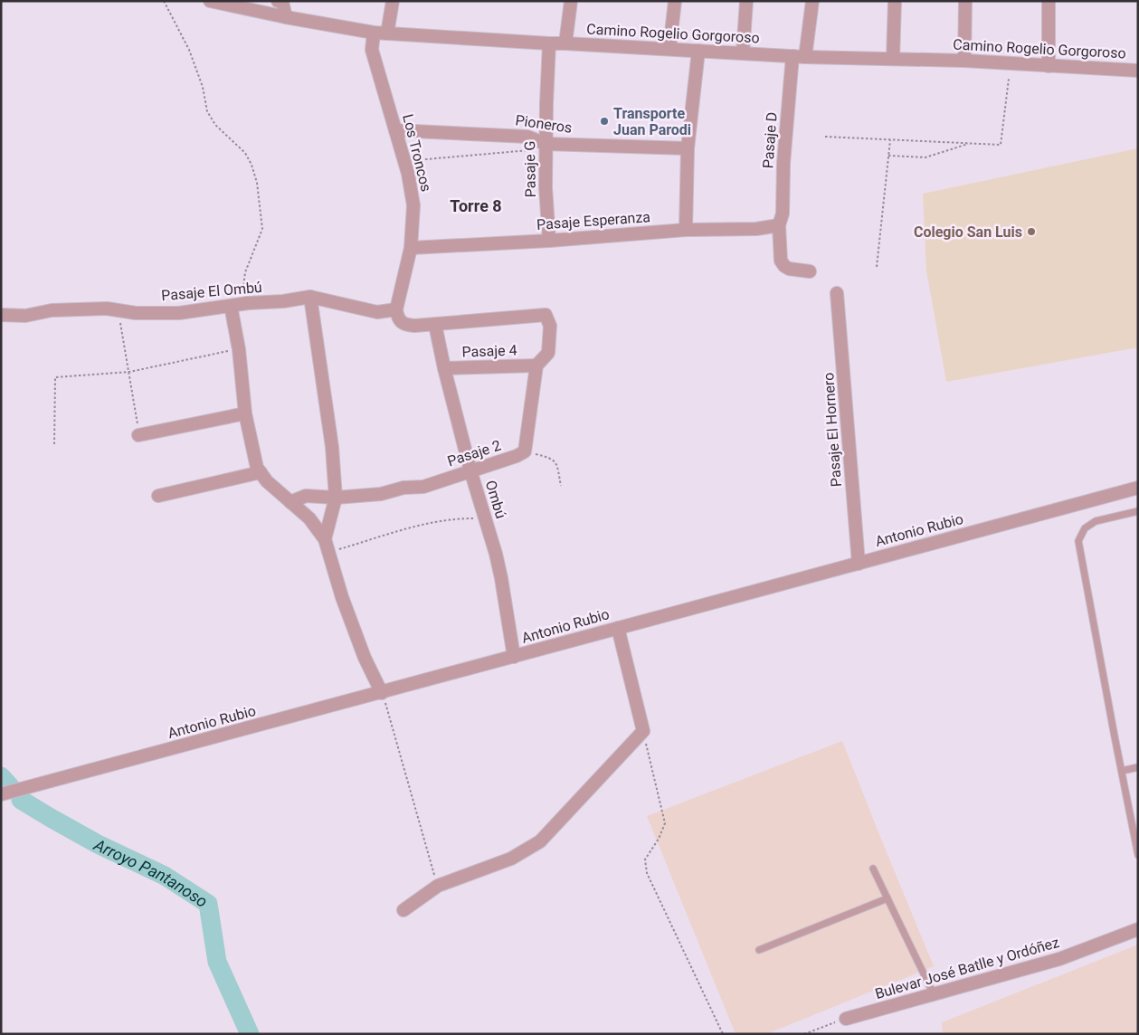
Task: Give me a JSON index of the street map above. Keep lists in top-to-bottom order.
{
  "streets": {
    "street": [
      "Camino Rogelio Gorgoroso",
      "Pioneros",
      "Pasaje D",
      "Los Troncos",
      "Pasaje G",
      "Pasaje Esperanza",
      "Pasaje El Ombú",
      "Pasaje 4",
      "Pasaje El Hornero",
      "Pasaje 2",
      "Ombú",
      "Antonio Rubio",
      "Bulevar José Batlle y Ordóñez"
    ]
  },
  "crossings": [
    ["Camino Rogelio Gorgoroso", "Pasaje D"],
    ["Camino Rogelio Gorgoroso", "Los Troncos"],
    ["Camino Rogelio Gorgoroso", "Pasaje G"],
    ["Pioneros", "Los Troncos"],
    ["Pioneros", "Pasaje G"],
    ["Pasaje D", "Pasaje Esperanza"],
    ["Los Troncos", "Pasaje Esperanza"],
    ["Los Troncos", "Pasaje El Ombú"],
    ["Pasaje G", "Pasaje Esperanza"],
    ["Pasaje 4", "Pasaje 2"],
    ["Pasaje 4", "Ombú"],
    ["Pasaje El Hornero", "Antonio Rubio"],
    ["Pasaje 2", "Ombú"],
    ["Ombú", "Antonio Rubio"]
  ],
  "districts": ["Torre 8"],
  "water": ["Arroyo Pantanoso"],
  "places": ["Transporte Juan Parodi", "Colegio San Luis"]
}
